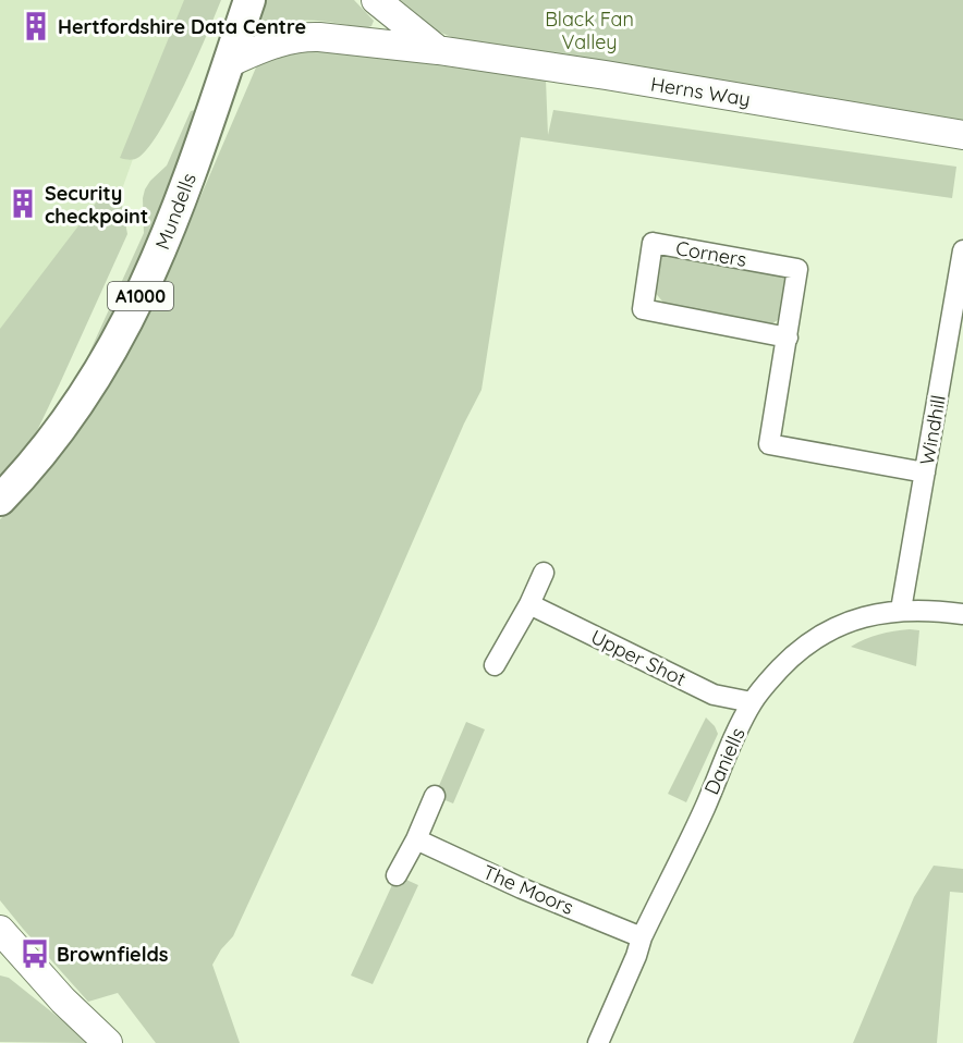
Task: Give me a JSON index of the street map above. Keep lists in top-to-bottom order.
{
  "streets": {
    "main road": ["Mundells", "A1000"],
    "street": [
      "Herns Way",
      "Corners",
      "Windhill",
      "Upper Shot",
      "Daniells",
      "The Moors"
    ]
  },
  "crossings": [
    ["Herns Way", "Mundells"],
    ["Corners", "Windhill"],
    ["Windhill", "Daniells"],
    ["Upper Shot", "Daniells"],
    ["Daniells", "The Moors"]
  ],
  "parks": ["Black Fan Valley"],
  "places": {
    "building": ["Hertfordshire Data Centre", "Security checkpoint"],
    "bus stop": ["Brownfields"]
  }
}
